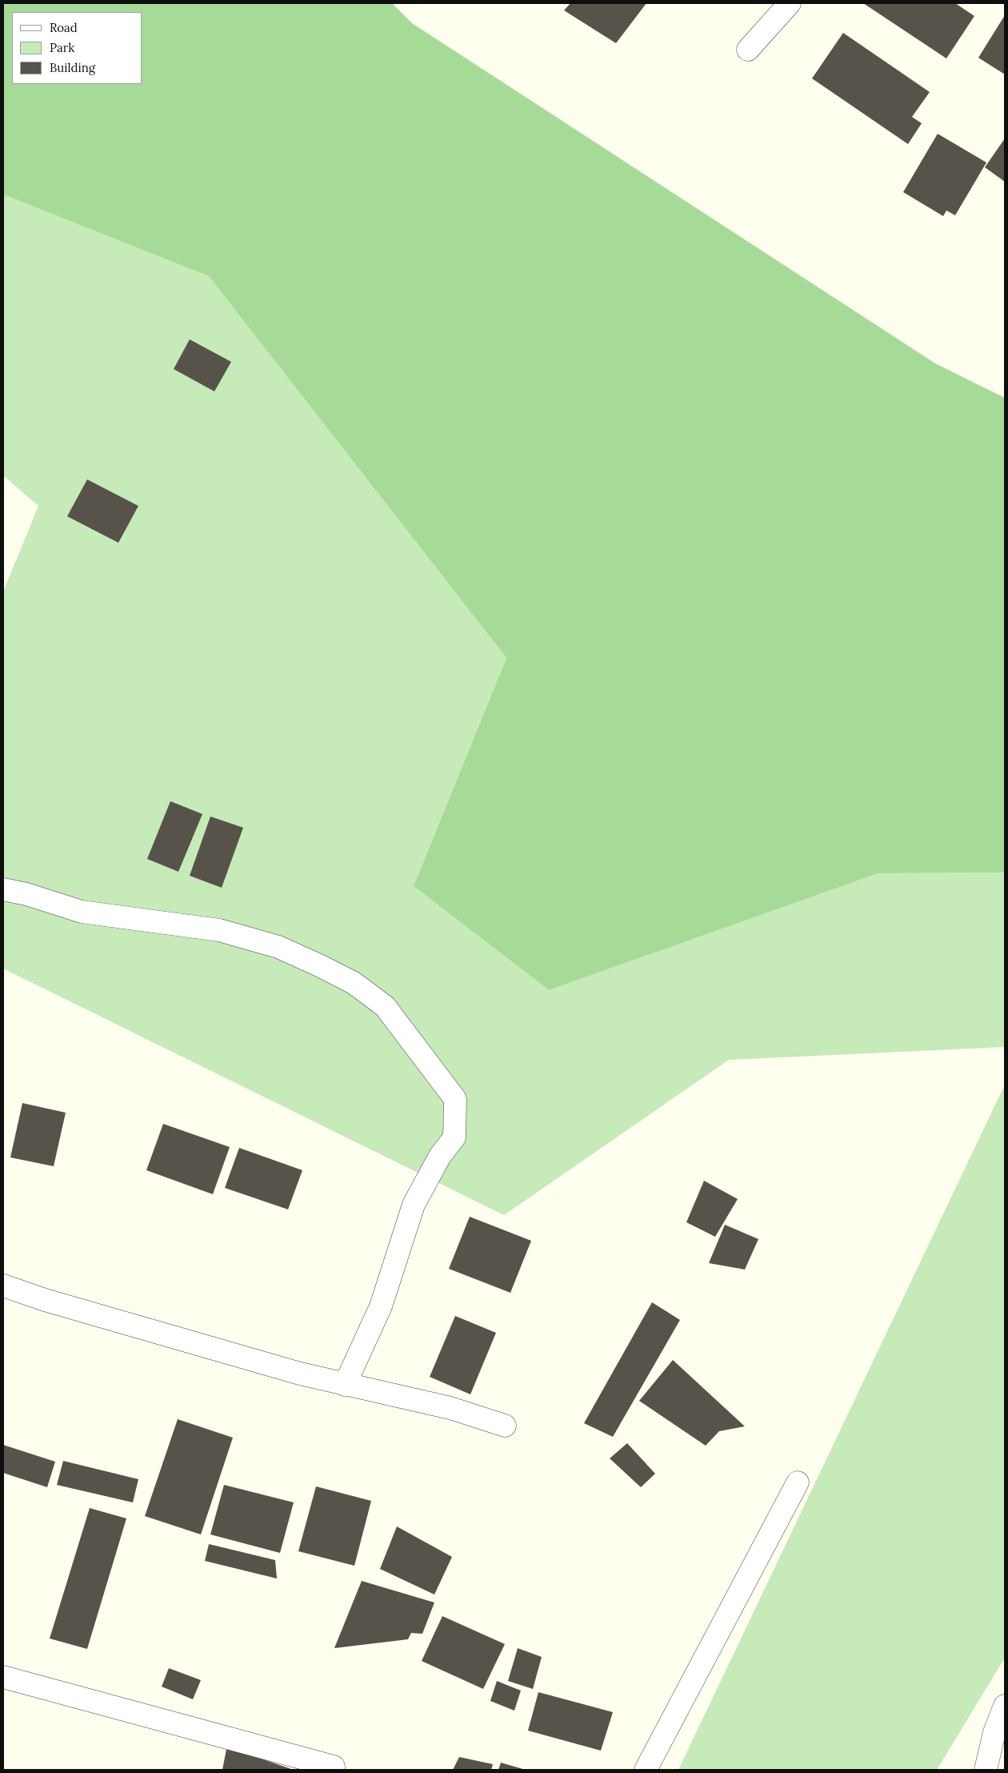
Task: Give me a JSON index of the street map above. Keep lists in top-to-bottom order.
{
  "legend": ["Road", "Park", "Building"]
}
